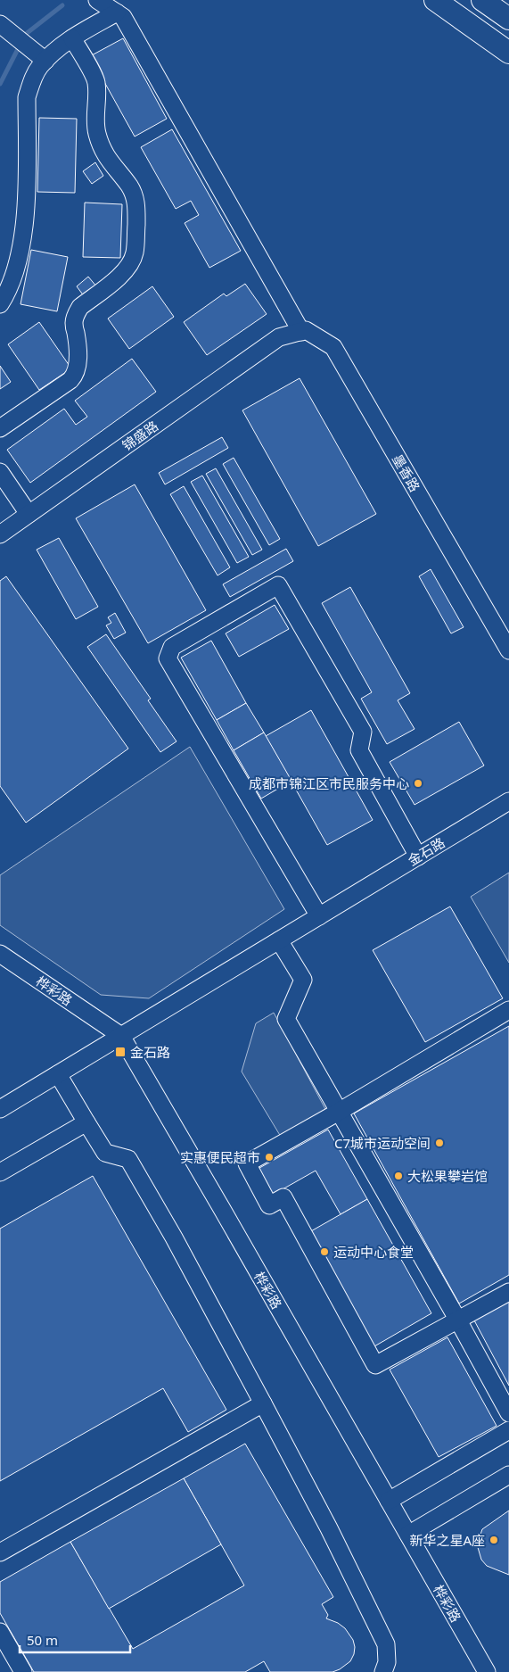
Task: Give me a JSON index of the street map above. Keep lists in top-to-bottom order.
{
  "streets": {
    "street": [
      "锦盛路",
      "墨香路",
      "金石路",
      "桦彩路"
    ]
  },
  "crossings": [
    ["锦盛路", "墨香路"],
    ["金石路", "桦彩路"]
  ],
  "places": {
    "other": [
      "成都市锦江区市民服务中心",
      "C7城市运动空间",
      "实惠便民超市",
      "大松果攀岩馆",
      "运动中心食堂",
      "新华之星A座"
    ],
    "transit": ["金石路"]
  },
  "scale_bar": "50 m"
}
